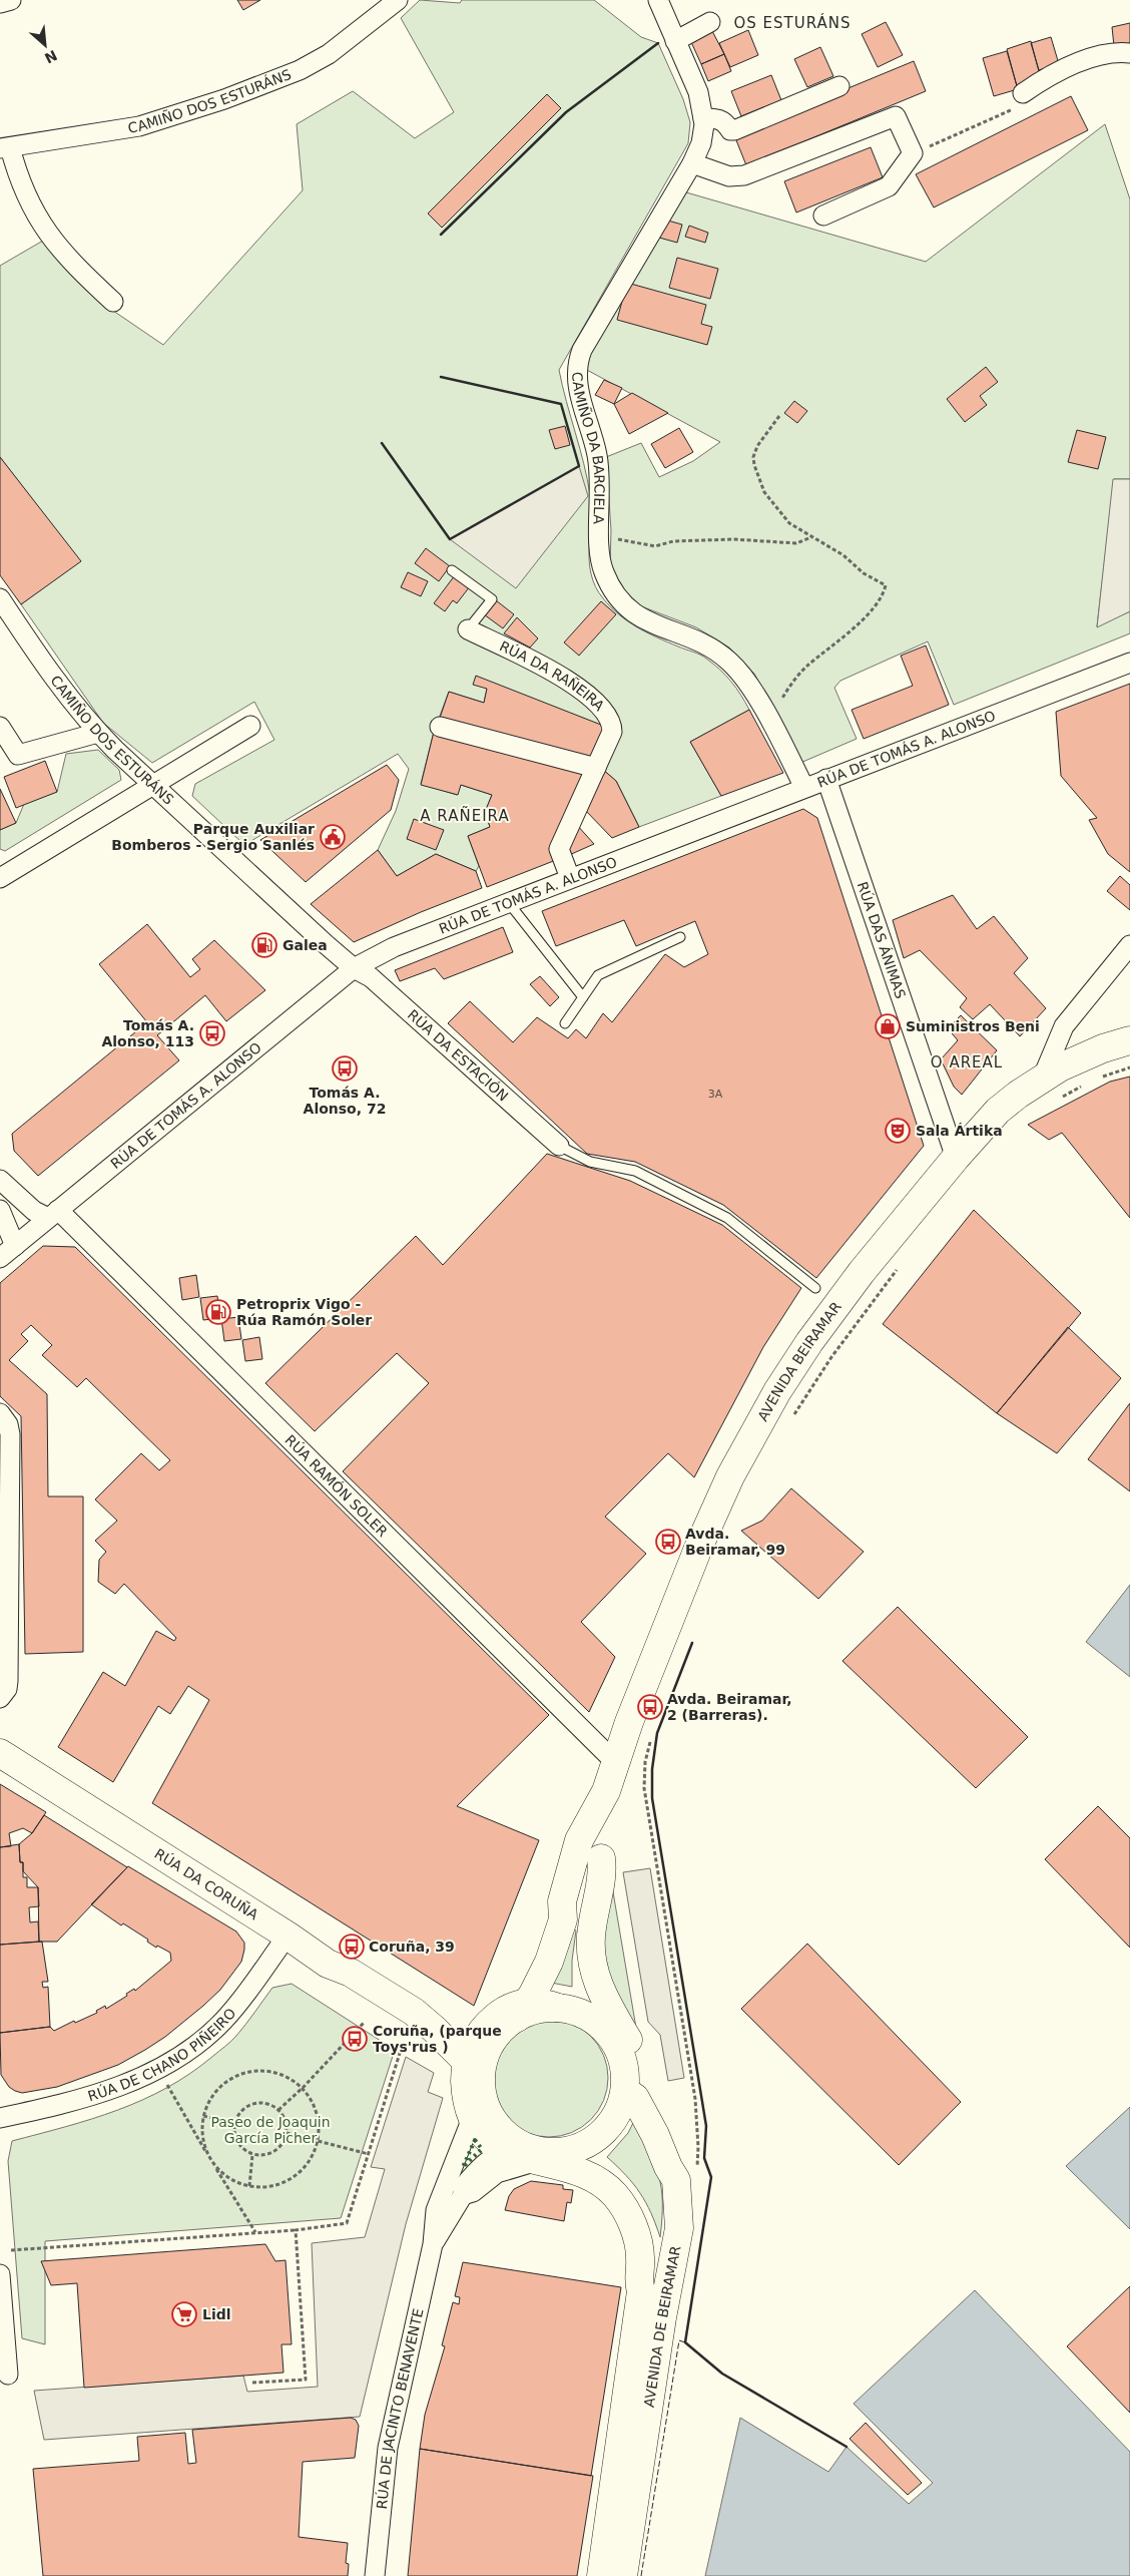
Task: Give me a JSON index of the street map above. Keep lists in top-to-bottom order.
{
  "streets": {
    "main road": ["AVENIDA BEIRAMAR", "RÚA DA CORUÑA", "AVENIDA DE BEIRAMAR"],
    "street": [
      "CAMIÑO DOS ESTURÁNS",
      "CAMIÑO DA BARCIELA",
      "RÚA DA RAÑEIRA",
      "RÚA DE TOMÁS A. ALONSO",
      "RÚA DAS ÁNIMAS",
      "RÚA DA ESTACIÓN",
      "RÚA RAMÓN SOLER",
      "RÚA DE CHANO PIÑEIRO",
      "RÚA DE JACINTO BENAVENTE"
    ]
  },
  "crossings": [
    ["CAMIÑO DOS ESTURÁNS", "RÚA DE TOMÁS A. ALONSO"],
    ["CAMIÑO DOS ESTURÁNS", "RÚA DA ESTACIÓN"],
    ["CAMIÑO DA BARCIELA", "RÚA DE TOMÁS A. ALONSO"],
    ["RÚA DA RAÑEIRA", "RÚA DE TOMÁS A. ALONSO"],
    ["RÚA DE TOMÁS A. ALONSO", "RÚA DAS ÁNIMAS"],
    ["RÚA DE TOMÁS A. ALONSO", "RÚA DA ESTACIÓN"],
    ["RÚA DE TOMÁS A. ALONSO", "RÚA RAMÓN SOLER"],
    ["RÚA DAS ÁNIMAS", "AVENIDA BEIRAMAR"],
    ["AVENIDA BEIRAMAR", "RÚA RAMÓN SOLER"],
    ["AVENIDA BEIRAMAR", "AVENIDA DE BEIRAMAR"],
    ["AVENIDA BEIRAMAR", "RÚA DE JACINTO BENAVENTE"],
    ["RÚA DA CORUÑA", "RÚA DE CHANO PIÑEIRO"],
    ["AVENIDA DE BEIRAMAR", "RÚA DE JACINTO BENAVENTE"]
  ],
  "districts": ["OS ESTURÁNS", "A RAÑEIRA", "O AREAL"],
  "parks": ["Paseo de Joaquin García Picher"],
  "places": {
    "public building": ["Parque Auxiliar Bomberos - Sergio Sanlés"],
    "fuel station": ["Galea", "Petroprix Vigo - Rúa Ramón Soler"],
    "shop": ["Suministros Beni"],
    "bus stop": [
      "Tomás A. Alonso, 113",
      "Tomás A. Alonso, 72",
      "Avda. Beiramar, 99",
      "Avda. Beiramar, 2 (Barreras).",
      "Coruña, 39",
      "Coruña, (parque Toys'rus )"
    ],
    "theatre": ["Sala Ártika"],
    "supermarket": ["Lidl"]
  },
  "house_numbers": ["3A"],
  "north": "bottom right"
}
